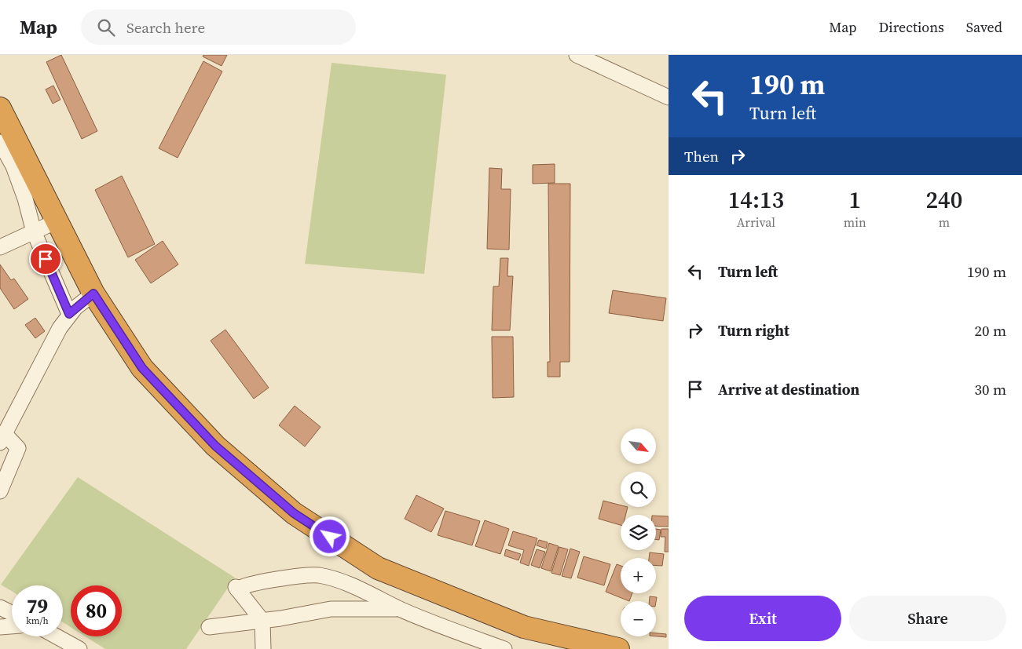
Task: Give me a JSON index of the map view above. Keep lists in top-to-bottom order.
{
  "north": "bottom right",
  "page": {
    "header": "Map",
    "search": "Search here",
    "nav": ["Map", "Directions", "Saved"],
    "turn": ["190 m", "Turn left"],
    "then": "Then",
    "eta": [
      "14:13",
      "Arrival",
      "1",
      "min",
      "240",
      "m"
    ],
    "list": [
      {
        "name": "Turn left",
        "value": "190 m"
      },
      {
        "name": "Turn right",
        "value": "20 m"
      },
      {
        "name": "Arrive at destination",
        "value": "30 m"
      }
    ],
    "map_buttons": ["+", "−"],
    "speed": "79 km/h",
    "limit": "80",
    "buttons": ["Exit", "Share"]
  }
}
